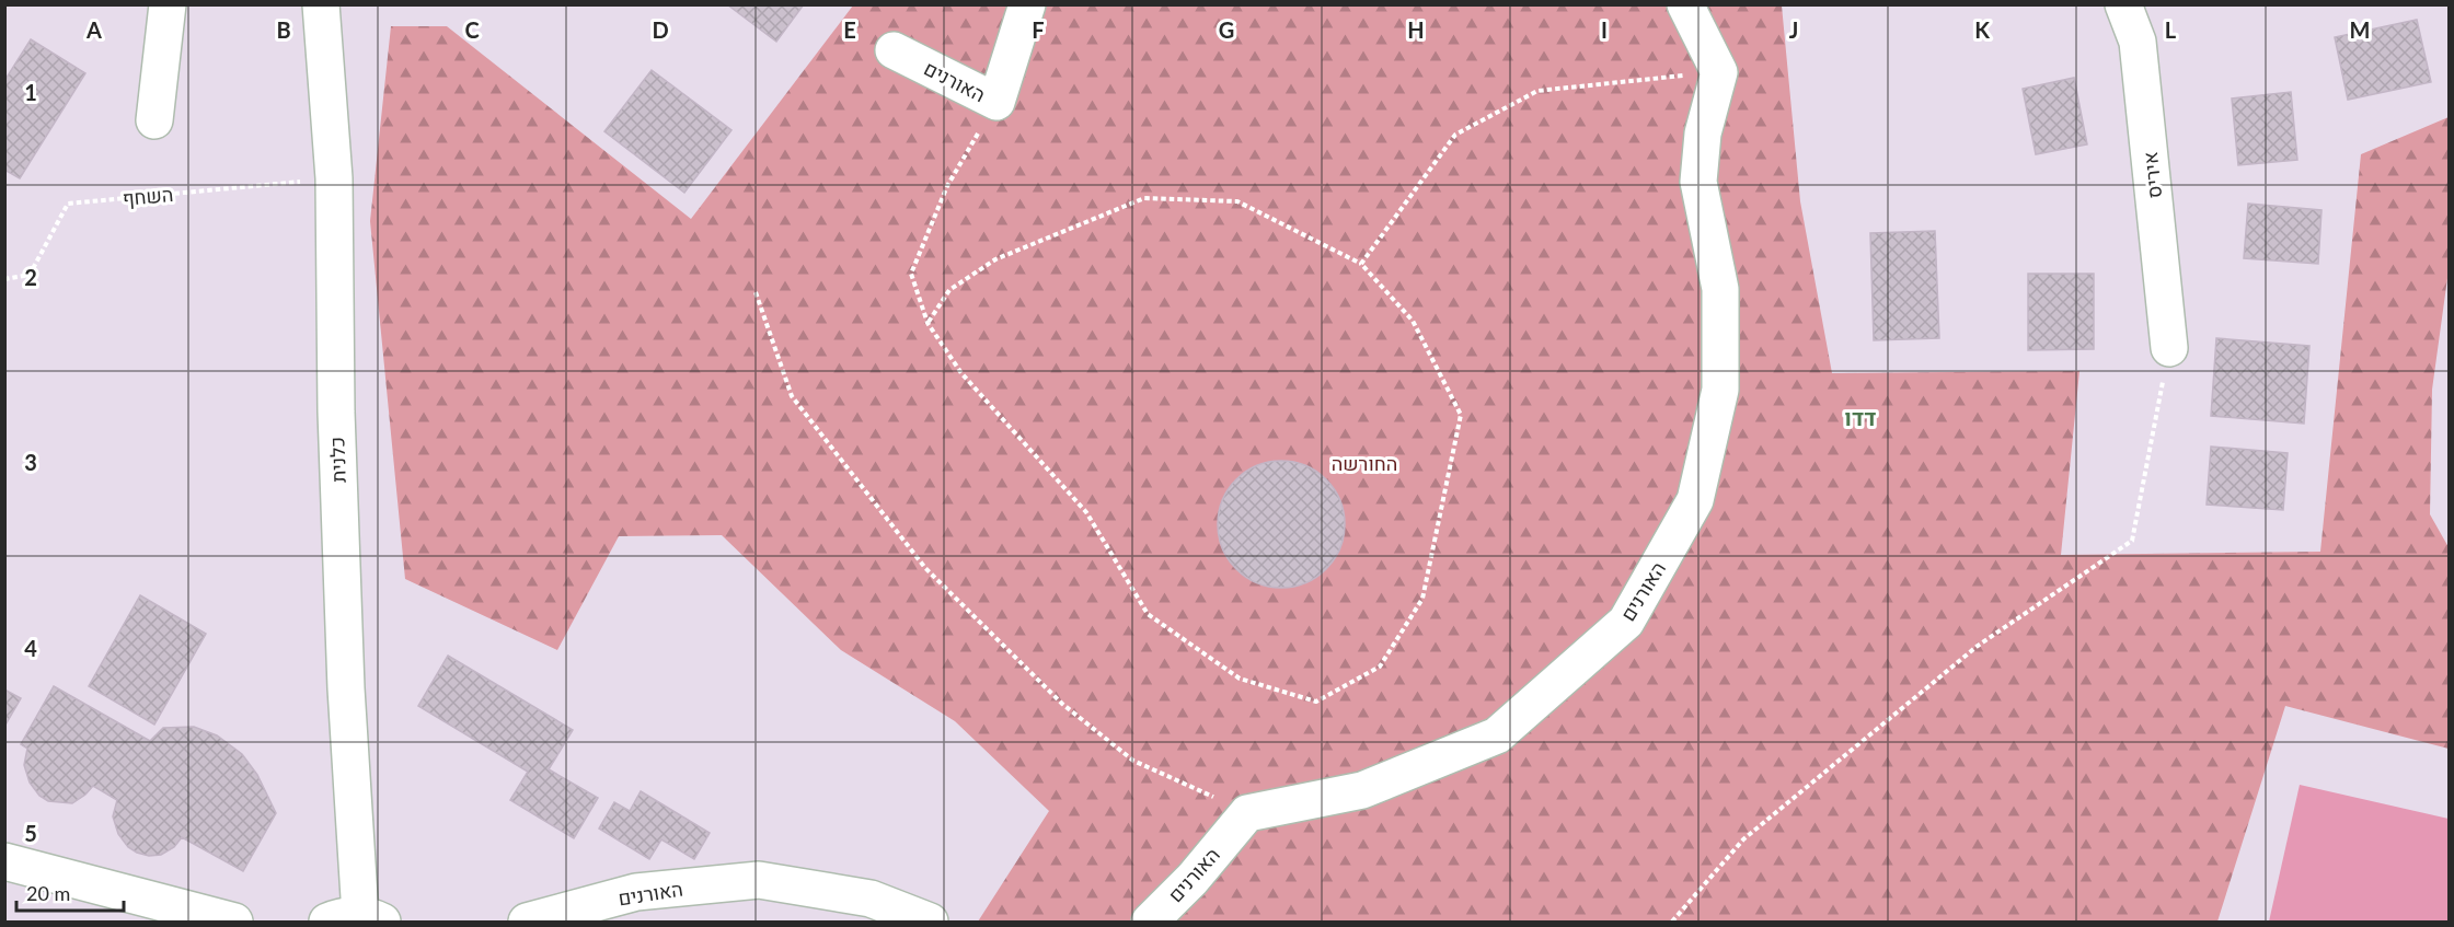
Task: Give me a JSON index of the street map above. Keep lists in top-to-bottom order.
{
  "streets": {
    "street": ["האורנים", "איריס", "כלנית"],
    "path": ["השחף"]
  },
  "crossings": [
    ["השחף", "כלנית"]
  ],
  "districts": ["דדו"],
  "parks": ["החורשה"],
  "scale_bar": "20 m",
  "grid": {
    "columns": [
      "A",
      "B",
      "C",
      "D",
      "E",
      "F",
      "G",
      "H",
      "I",
      "J",
      "K",
      "L",
      "M"
    ],
    "rows": [
      "1",
      "2",
      "3",
      "4",
      "5"
    ]
  }
}
